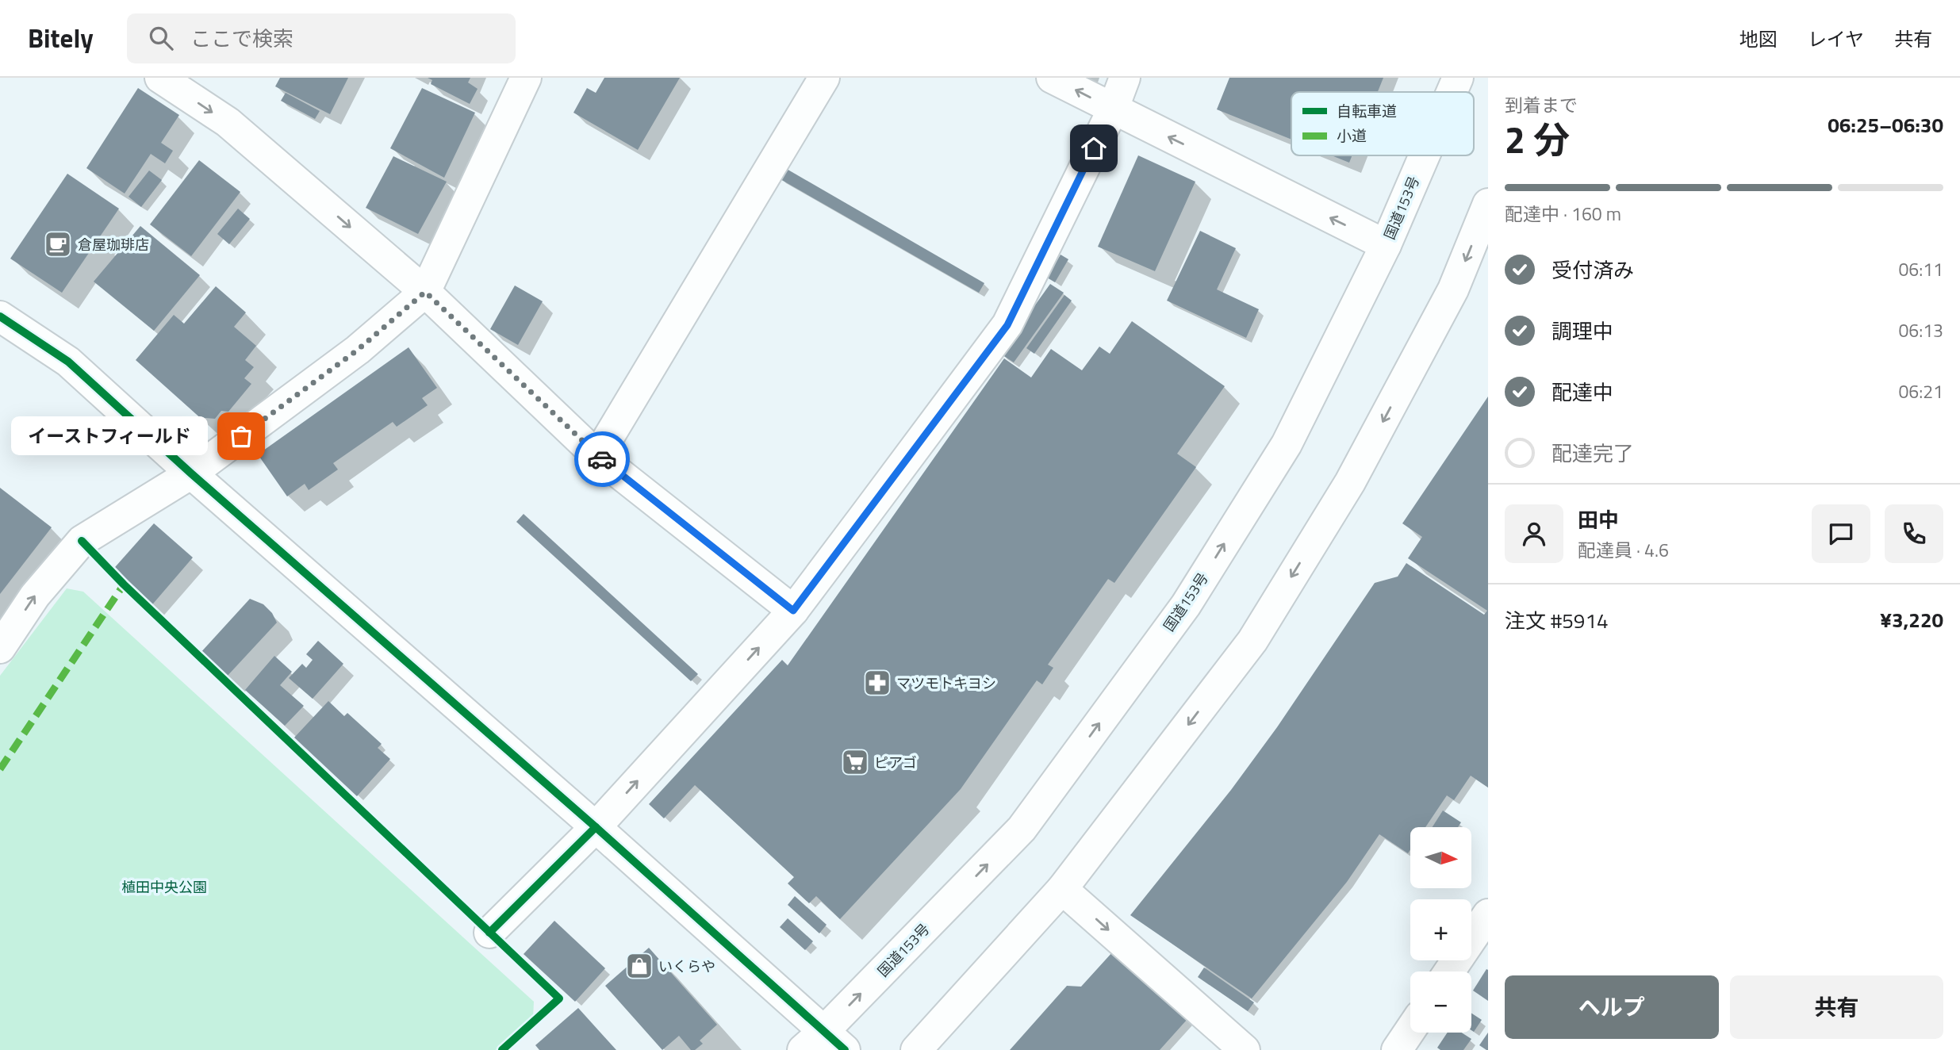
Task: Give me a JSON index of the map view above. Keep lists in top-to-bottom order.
{
  "streets": {
    "main road": ["国道153号"]
  },
  "parks": ["植田中央公園"],
  "places": {
    "cafe": ["倉屋珈琲店"],
    "other": ["イーストフィールド"],
    "pharmacy": ["マツモトキヨシ"],
    "supermarket": ["ピアゴ"],
    "shop": ["いくらや"]
  },
  "legend": ["自転車道", "小道"],
  "north": "right",
  "page": {
    "header": "Bitely",
    "search": "ここで検索",
    "nav": ["地図", "レイヤ", "共有"],
    "heading": ["2 分", "到着まで", "06:25–06:30"],
    "panel": [
      "田中",
      "配達員 · 4.6",
      "注文 #5914",
      "¥3,220"
    ],
    "bar": "配達中 · 160 m",
    "list": [
      ["受付済み", "06:11"],
      ["調理中", "06:13"],
      ["配達中", "06:21"],
      "配達完了"
    ],
    "bubble": "イーストフィールド",
    "map_buttons": ["+", "−"],
    "buttons": ["ヘルプ", "共有"]
  }
}
